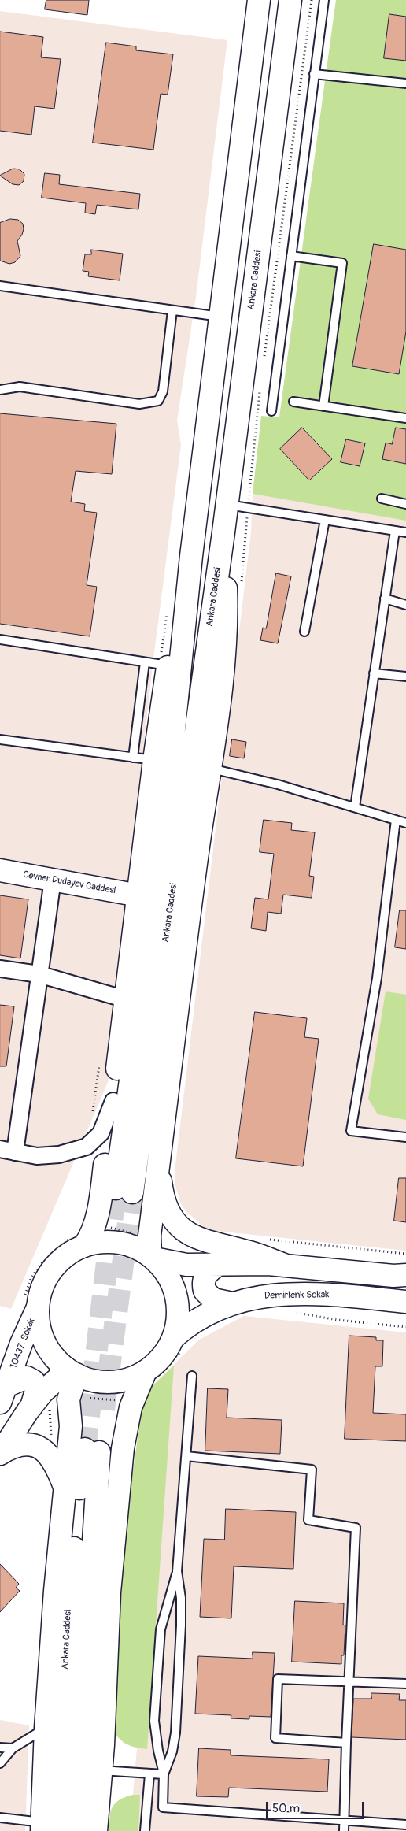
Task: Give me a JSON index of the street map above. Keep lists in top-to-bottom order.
{
  "streets": {
    "main road": [
      "Ankara Caddesi",
      "Cevher Dudayev Caddesi",
      "Demirlenk Sokak",
      "10437. Sokak"
    ]
  },
  "scale_bar": "50 m"
}
